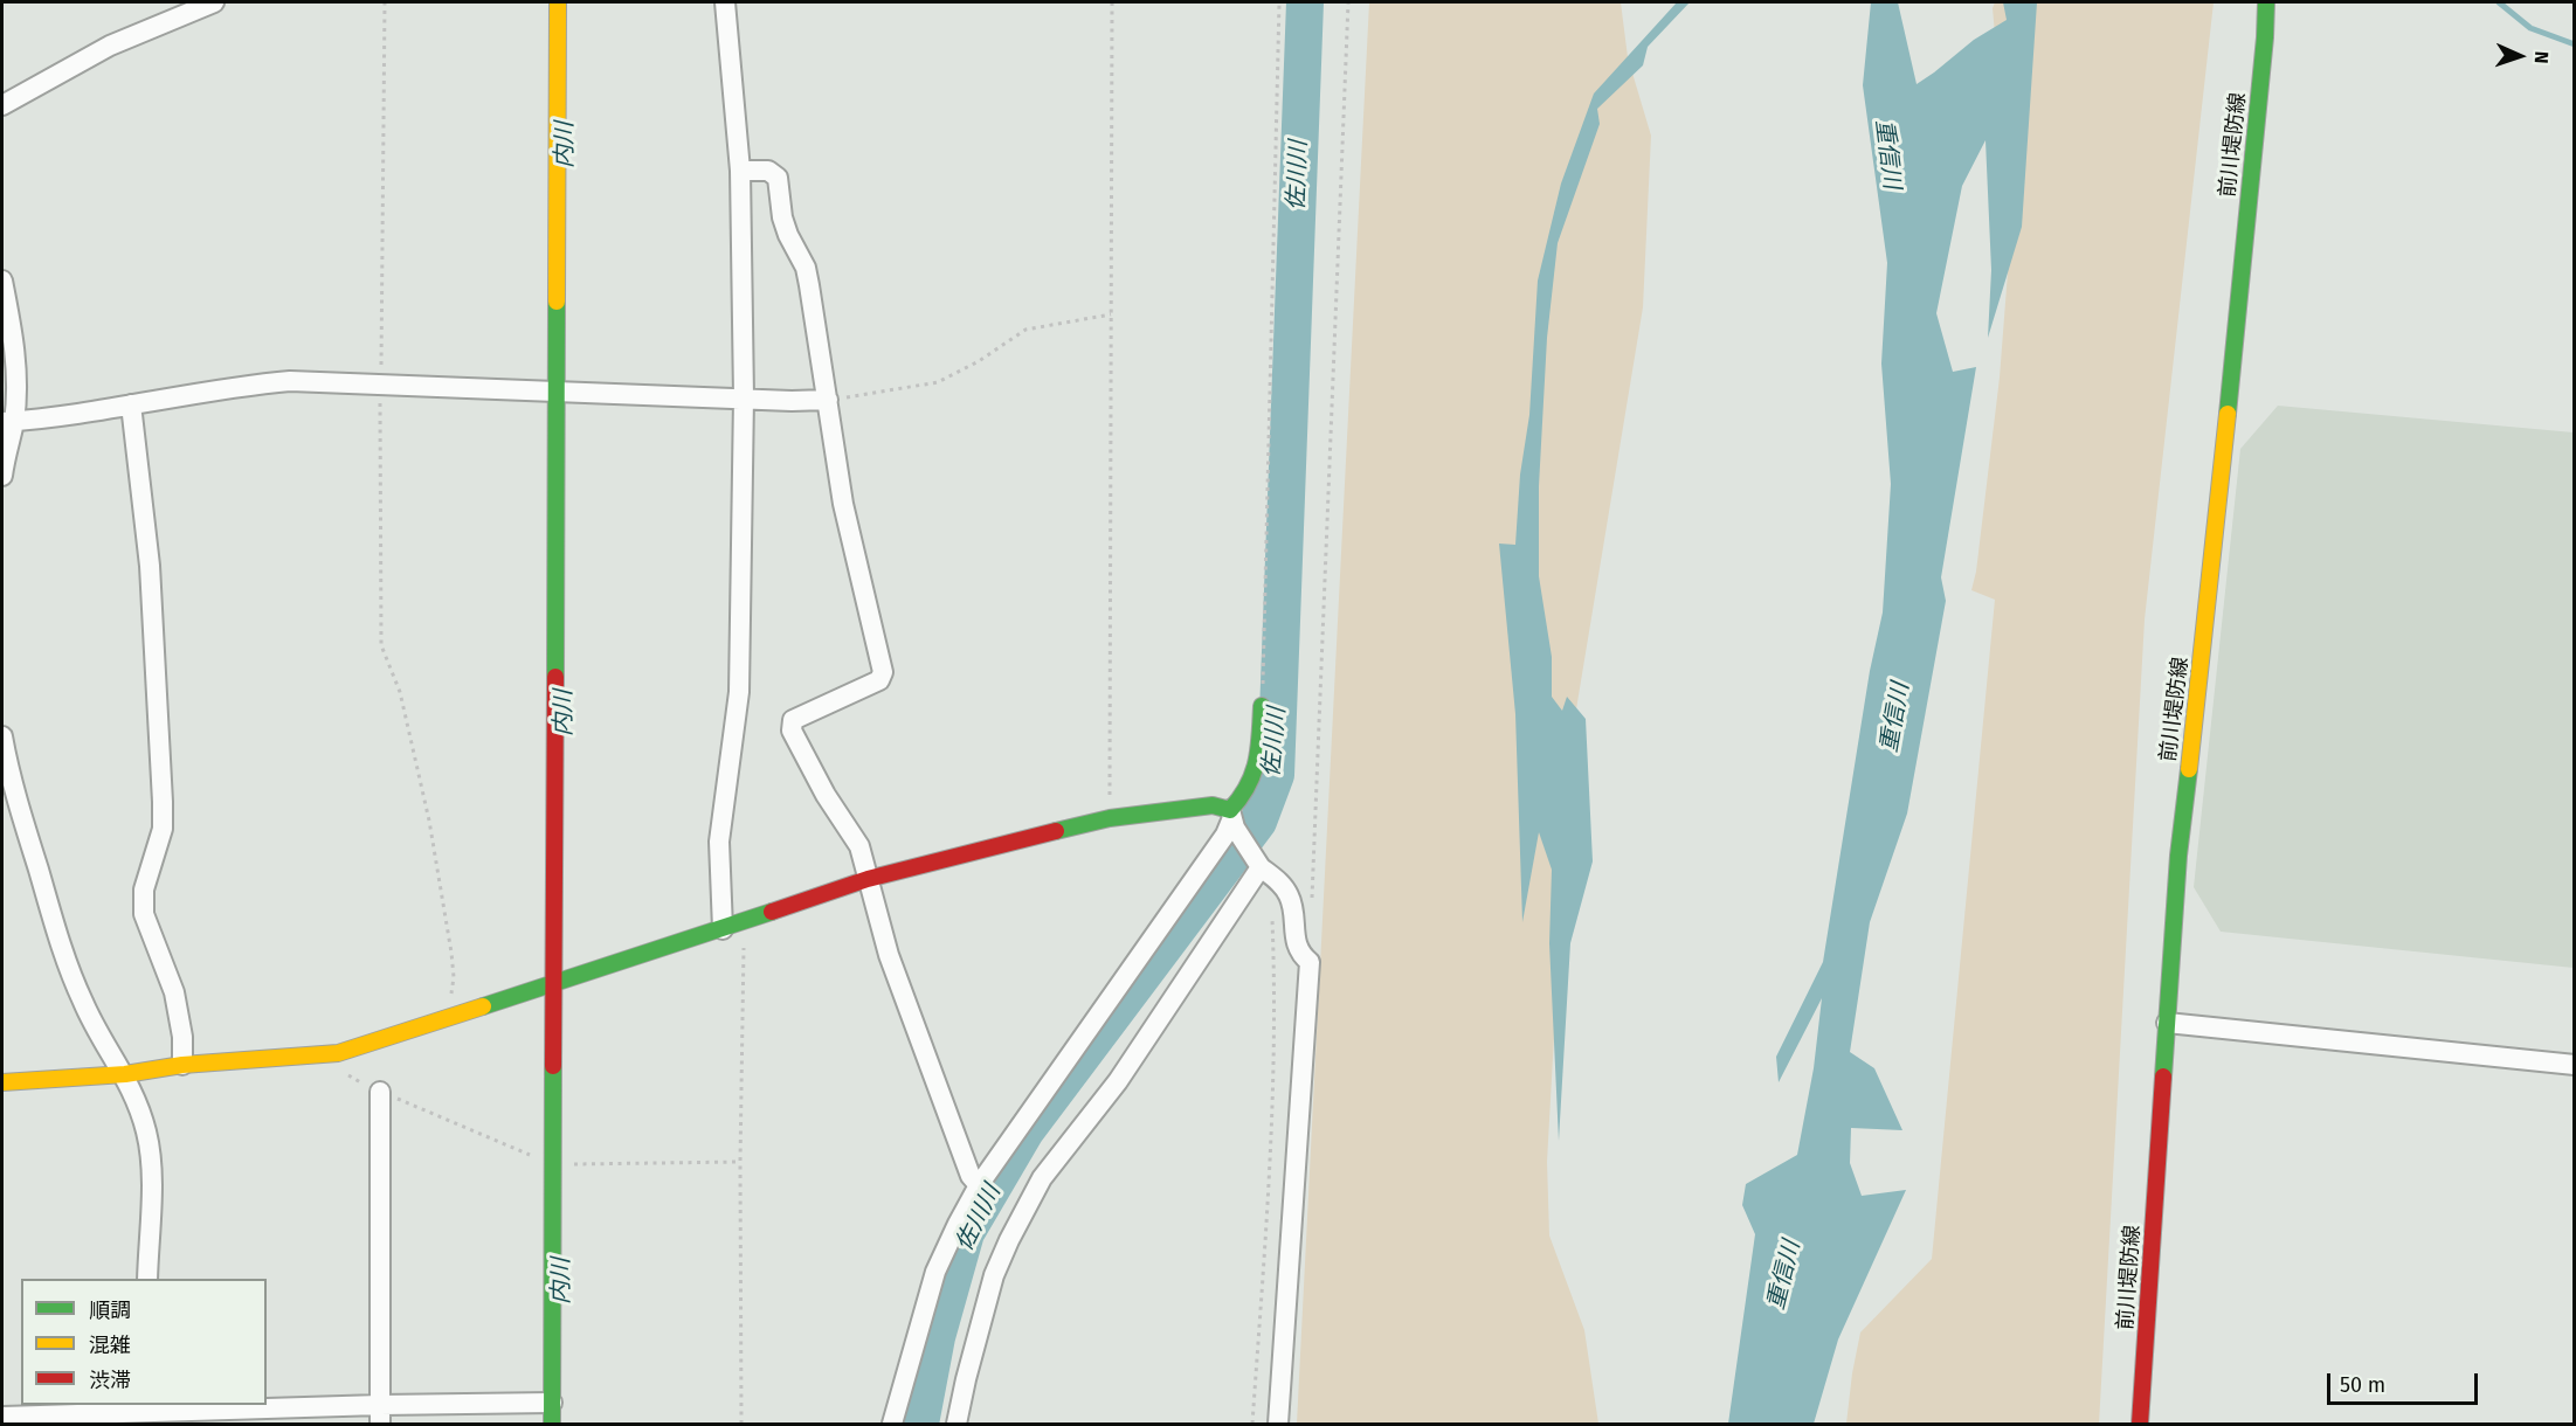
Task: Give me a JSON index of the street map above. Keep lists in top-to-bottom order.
{
  "streets": {
    "street": ["前川堤防線"]
  },
  "water": ["内川", "重信川", "佐川川"],
  "legend": ["順調", "混雑", "渋滞"],
  "scale_bar": "50 m",
  "north": "right"
}
